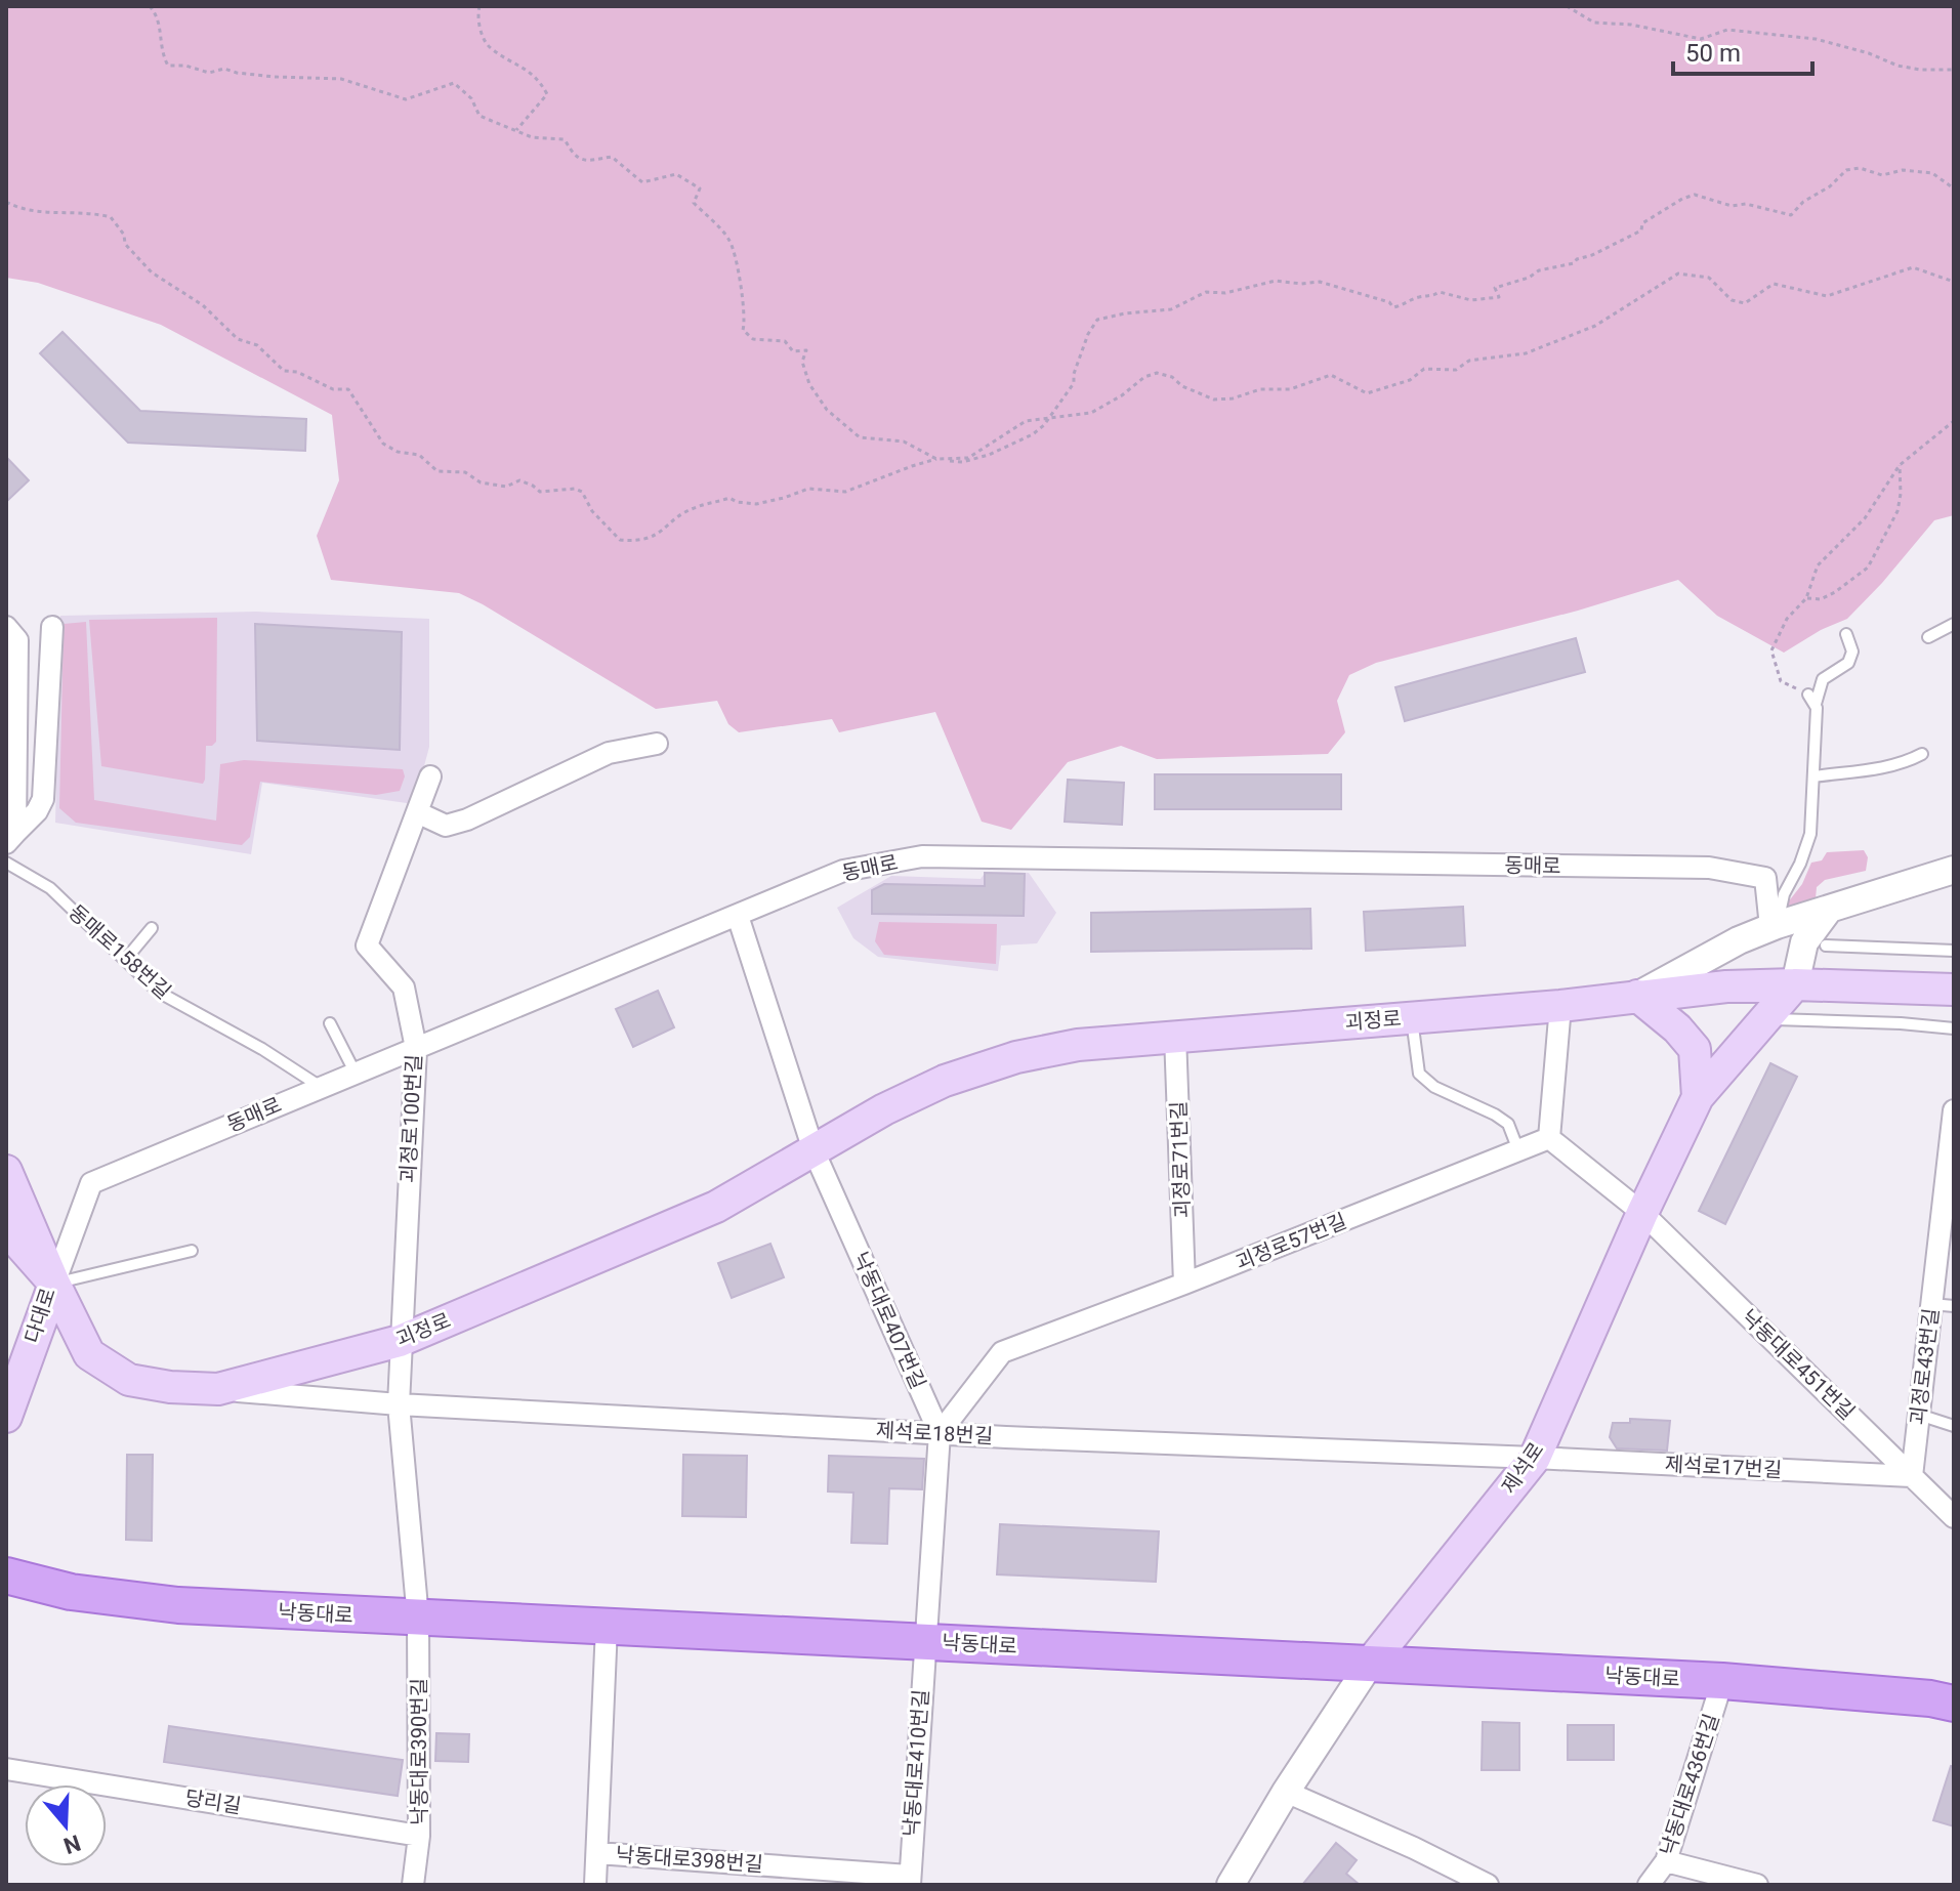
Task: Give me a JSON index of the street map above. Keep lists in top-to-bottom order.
{
  "streets": {
    "main road": [
      "괴정로",
      "다대로",
      "제석로",
      "낙동대로"
    ],
    "street": [
      "동매로",
      "괴정로100번길",
      "괴정로71번길",
      "괴정로57번길",
      "낙동대로407번길",
      "낙동대로451번길",
      "괴정로43번길",
      "제석로18번길",
      "제석로17번길",
      "낙동대로390번길",
      "낙동대로410번길",
      "낙동대로436번길",
      "당리길",
      "낙동대로398번길"
    ],
    "lane": ["동매로158번길"]
  },
  "crossings": [
    ["동매로", "동매로158번길"],
    ["동매로", "괴정로"],
    ["동매로", "괴정로100번길"],
    ["동매로", "다대로"],
    ["괴정로", "괴정로100번길"],
    ["괴정로", "괴정로71번길"],
    ["괴정로", "다대로"],
    ["괴정로", "낙동대로407번길"],
    ["괴정로", "제석로18번길"],
    ["괴정로", "제석로"],
    ["괴정로71번길", "괴정로57번길"],
    ["괴정로57번길", "낙동대로407번길"],
    ["괴정로57번길", "낙동대로451번길"],
    ["괴정로57번길", "제석로18번길"],
    ["낙동대로407번길", "제석로18번길"],
    ["낙동대로407번길", "낙동대로"],
    ["낙동대로407번길", "낙동대로410번길"],
    ["낙동대로451번길", "괴정로43번길"],
    ["낙동대로451번길", "제석로17번길"],
    ["낙동대로451번길", "제석로"],
    ["괴정로43번길", "제석로17번길"],
    ["제석로18번길", "제석로17번길"],
    ["제석로18번길", "제석로"],
    ["제석로18번길", "낙동대로390번길"],
    ["제석로17번길", "제석로"],
    ["제석로", "낙동대로"],
    ["낙동대로", "낙동대로390번길"],
    ["낙동대로", "낙동대로410번길"],
    ["낙동대로", "낙동대로436번길"],
    ["낙동대로", "낙동대로398번길"],
    ["낙동대로390번길", "당리길"],
    ["낙동대로410번길", "낙동대로398번길"]
  ],
  "scale_bar": "50 m",
  "north": "bottom"
}
